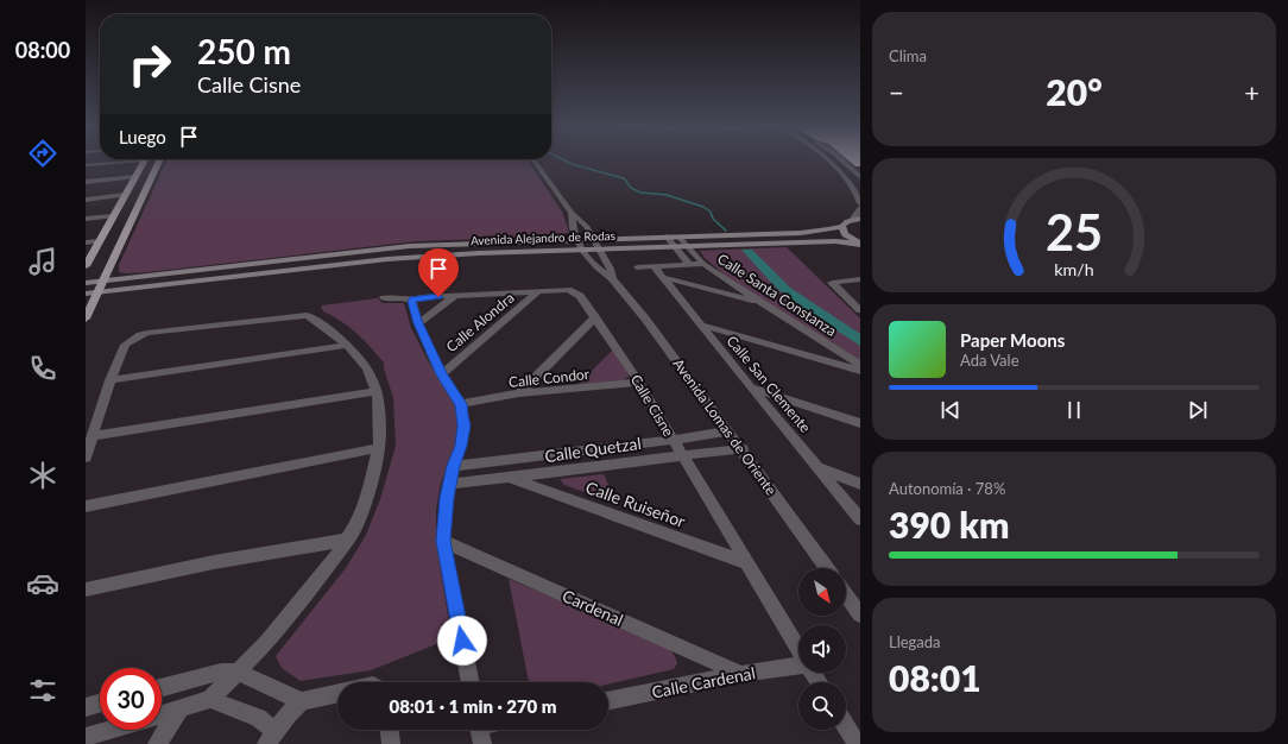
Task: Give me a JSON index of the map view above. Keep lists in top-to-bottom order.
{
  "streets": {
    "street": [
      "Avenida Alejandro de Rodas",
      "Calle Santa Constanza",
      "Calle Alondra",
      "Calle Condor",
      "Calle San Clemente",
      "Calle Cisne",
      "Avenida Lomas de Oriente",
      "Calle Quetzal",
      "Calle Ruiseñor",
      "Cardenal",
      "Calle Cardenal"
    ]
  },
  "crossings": [
    ["Avenida Alejandro de Rodas", "Calle Santa Constanza"],
    ["Avenida Alejandro de Rodas", "Avenida Lomas de Oriente"],
    ["Calle Alondra", "Calle Cisne"],
    ["Calle Condor", "Calle Cisne"],
    ["Calle Cisne", "Calle Quetzal"],
    ["Calle Cisne", "Calle Ruiseñor"],
    ["Avenida Lomas de Oriente", "Calle Quetzal"],
    ["Calle Quetzal", "Calle Ruiseñor"],
    ["Cardenal", "Calle Cardenal"]
  ],
  "north": "bottom right",
  "page": {
    "tabs": "08:00",
    "tile": [
      "Clima",
      ["Autonomía · 78%", "390 km"],
      ["Llegada", "08:01"]
    ],
    "turn": ["250 m", "Calle Cisne"],
    "heat": ["−", "20°", "+"],
    "then": "Luego",
    "song": ["Paper Moons", "Ada Vale"],
    "limit": "30",
    "trip": "08:01 · 1 min · 270 m",
    "gauge": ["25", "km/h"]
  }
}
